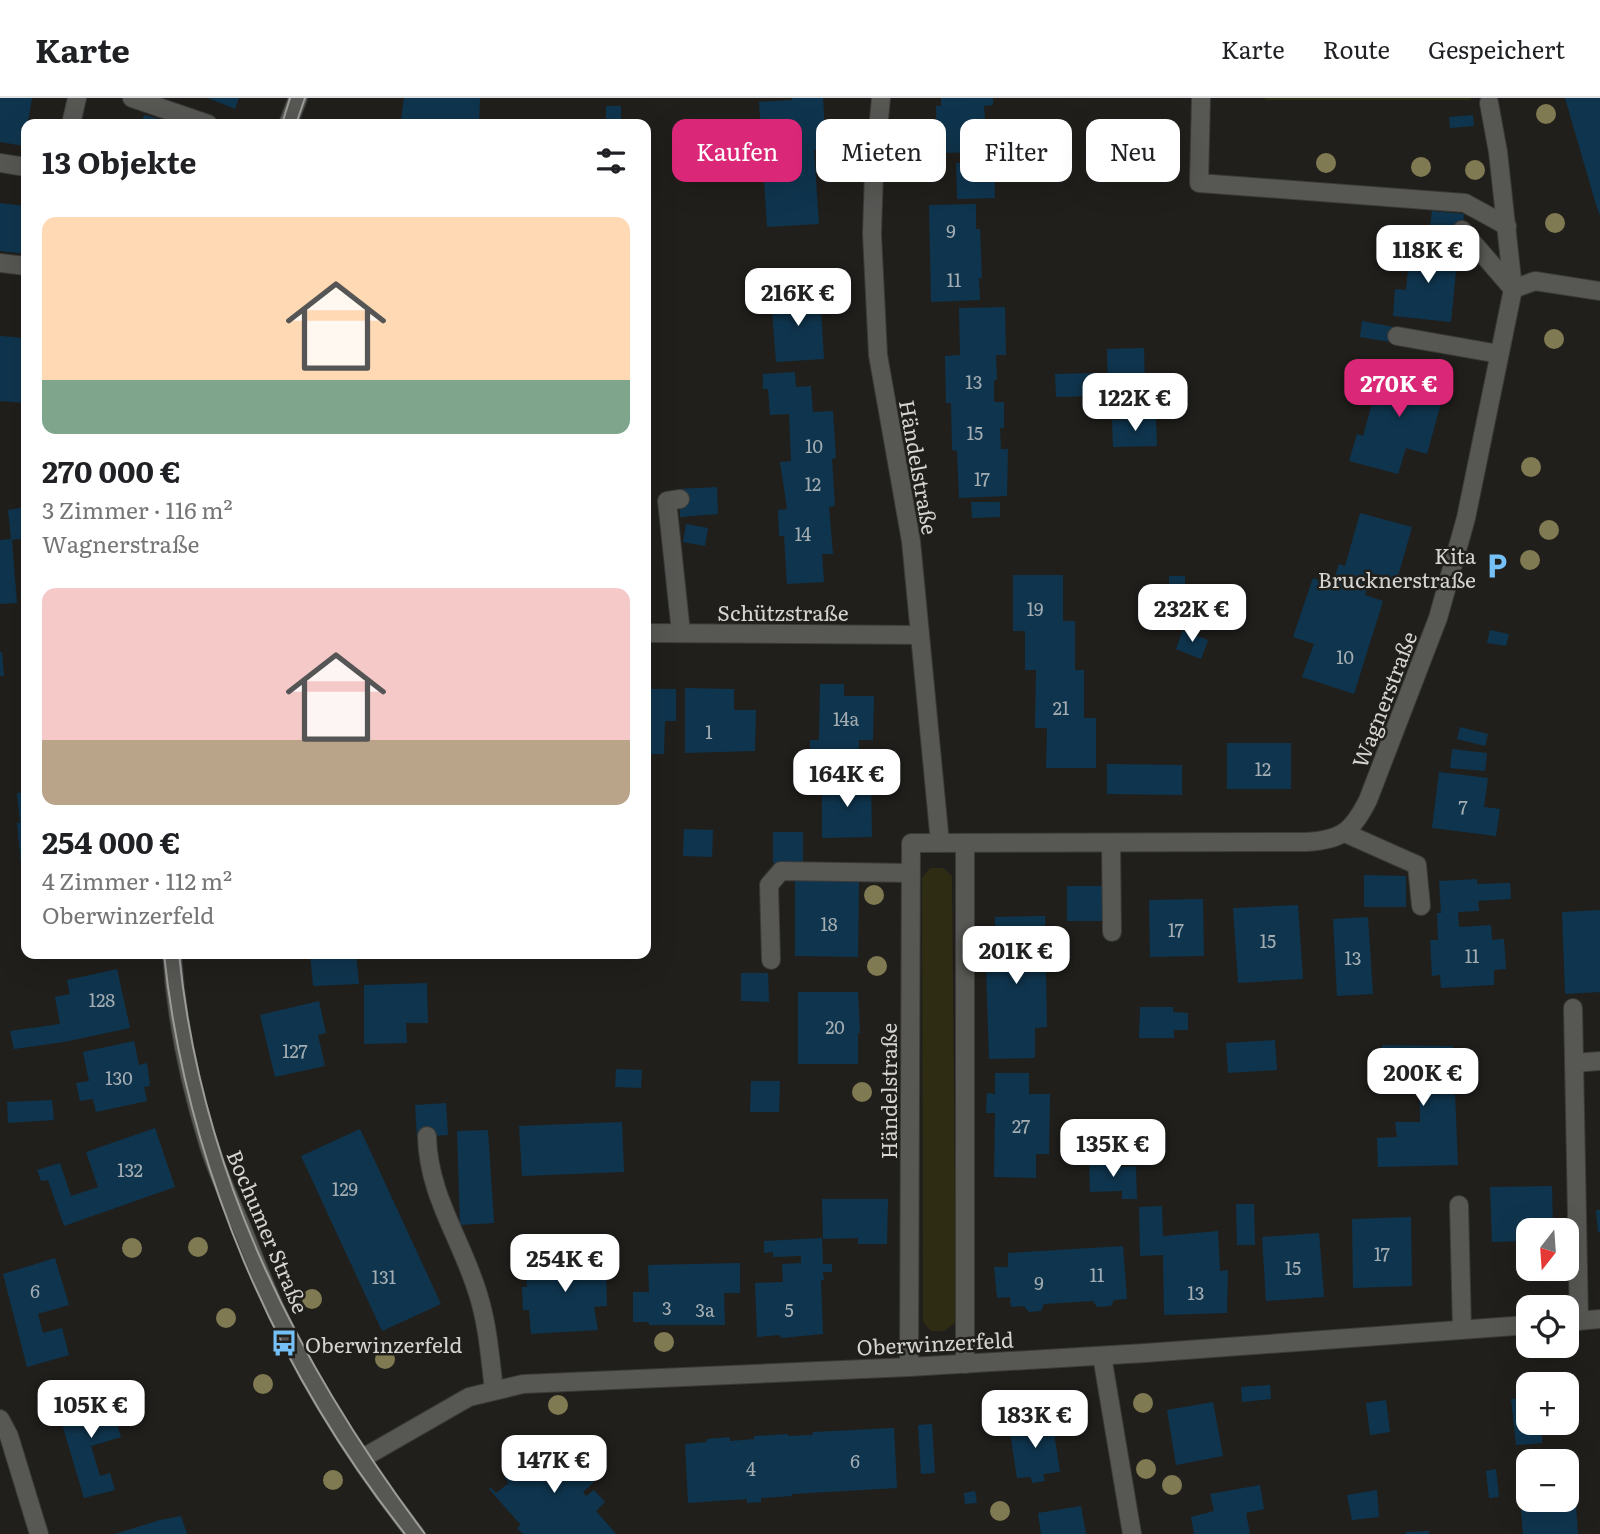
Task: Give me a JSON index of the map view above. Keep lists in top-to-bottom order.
{
  "streets": {
    "street": [
      "Händelstraße",
      "Schützstraße",
      "Wagnerstraße",
      "Bochumer Straße",
      "Oberwinzerfeld"
    ]
  },
  "crossings": [
    ["Händelstraße", "Schützstraße"],
    ["Händelstraße", "Oberwinzerfeld"],
    ["Bochumer Straße", "Oberwinzerfeld"]
  ],
  "places": {
    "parking": ["Kita Brucknerstraße"],
    "bus stop": ["Oberwinzerfeld"]
  },
  "house_numbers": [
    "9",
    "11",
    "13",
    "15",
    "10",
    "17",
    "12",
    "14",
    "19",
    "10",
    "21",
    "14a",
    "1",
    "12",
    "7",
    "18",
    "17",
    "15",
    "11",
    "13",
    "128",
    "20",
    "127",
    "130",
    "27",
    "132",
    "129",
    "17",
    "15",
    "11",
    "131",
    "9",
    "6",
    "13",
    "3",
    "3a",
    "5",
    "6",
    "4"
  ],
  "north": "bottom",
  "page": {
    "header": "Karte",
    "nav": ["Karte", "Route", "Gespeichert"],
    "chip": [
      "Kaufen",
      "Mieten",
      "Filter",
      "Neu"
    ],
    "heading": "13 Objekte",
    "list": [
      {
        "name": "270 000 €",
        "note": "3 Zimmer · 116 m² · Wagnerstraße"
      },
      {
        "name": "254 000 €",
        "note": "4 Zimmer · 112 m² · Oberwinzerfeld"
      }
    ],
    "price": [
      "118K €",
      "216K €",
      "270K €",
      "122K €",
      "232K €",
      "164K €",
      "201K €",
      "200K €",
      "135K €",
      "254K €",
      "105K €",
      "183K €",
      "147K €"
    ],
    "map_buttons": ["+", "−"]
  }
}
